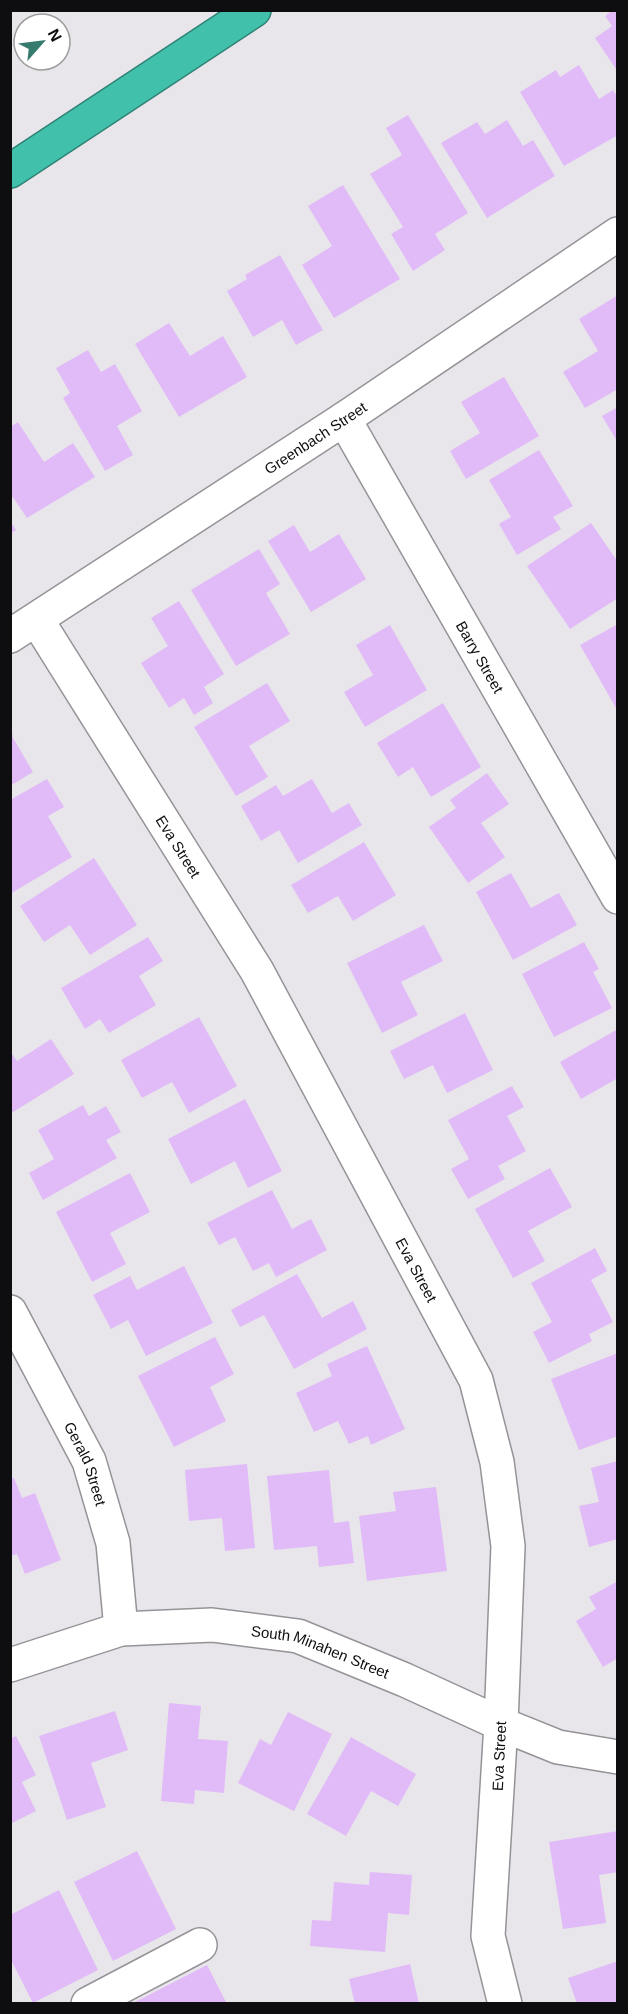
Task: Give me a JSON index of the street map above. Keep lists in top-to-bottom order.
{
  "streets": {
    "street": [
      "Greenbach Street",
      "Barry Street",
      "Eva Street",
      "Gerald Street",
      "South Minahen Street"
    ]
  },
  "crossings": [
    ["Greenbach Street", "Barry Street"],
    ["Greenbach Street", "Eva Street"],
    ["Eva Street", "South Minahen Street"],
    ["Gerald Street", "South Minahen Street"]
  ],
  "north": "top right"
}
